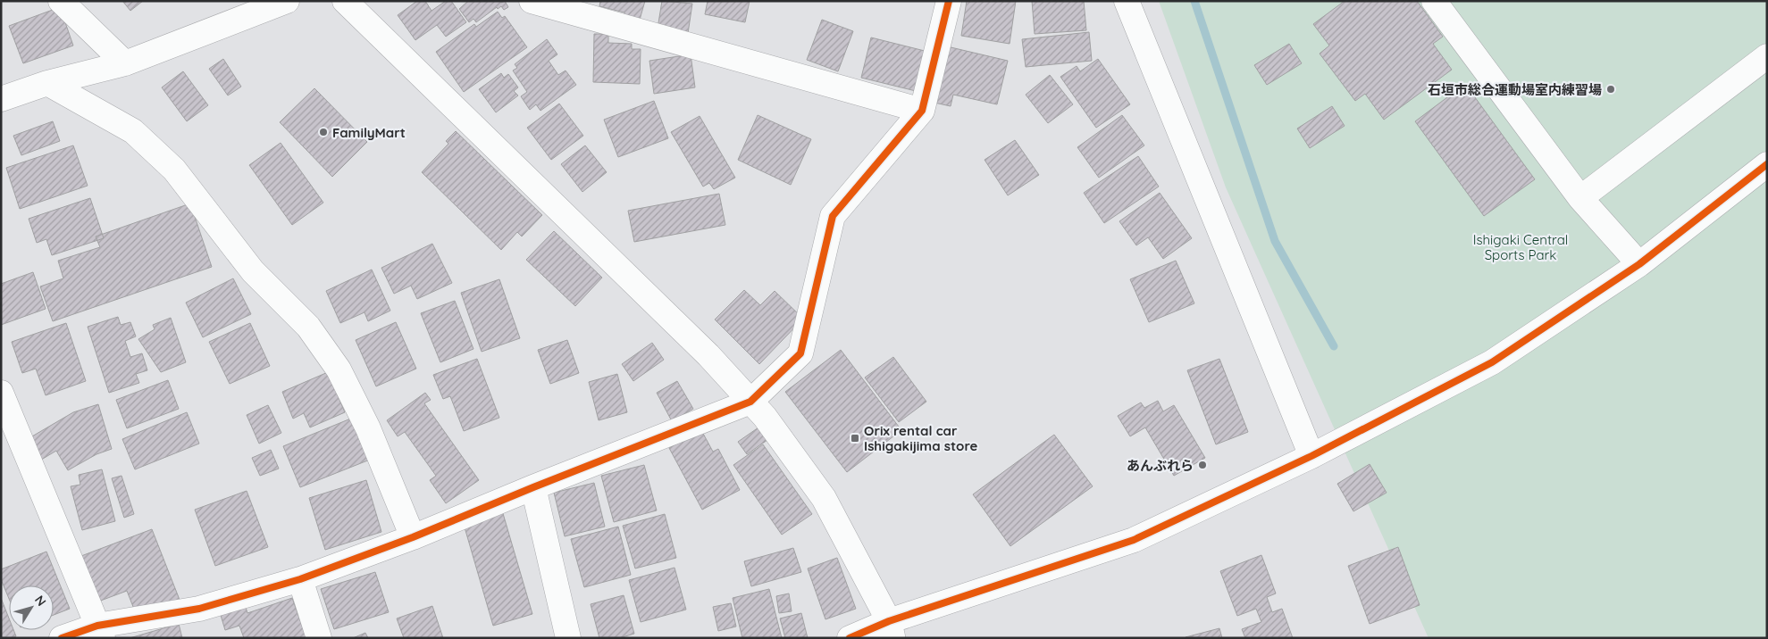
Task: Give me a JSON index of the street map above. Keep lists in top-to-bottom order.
{
  "parks": ["Ishigaki Central Sports Park"],
  "places": {
    "other": ["石垣市総合運動場室内練習場", "FamilyMart", "あんぶれら"],
    "transit": ["Orix rental car Ishigakijima store"]
  },
  "north": "top right"
}
